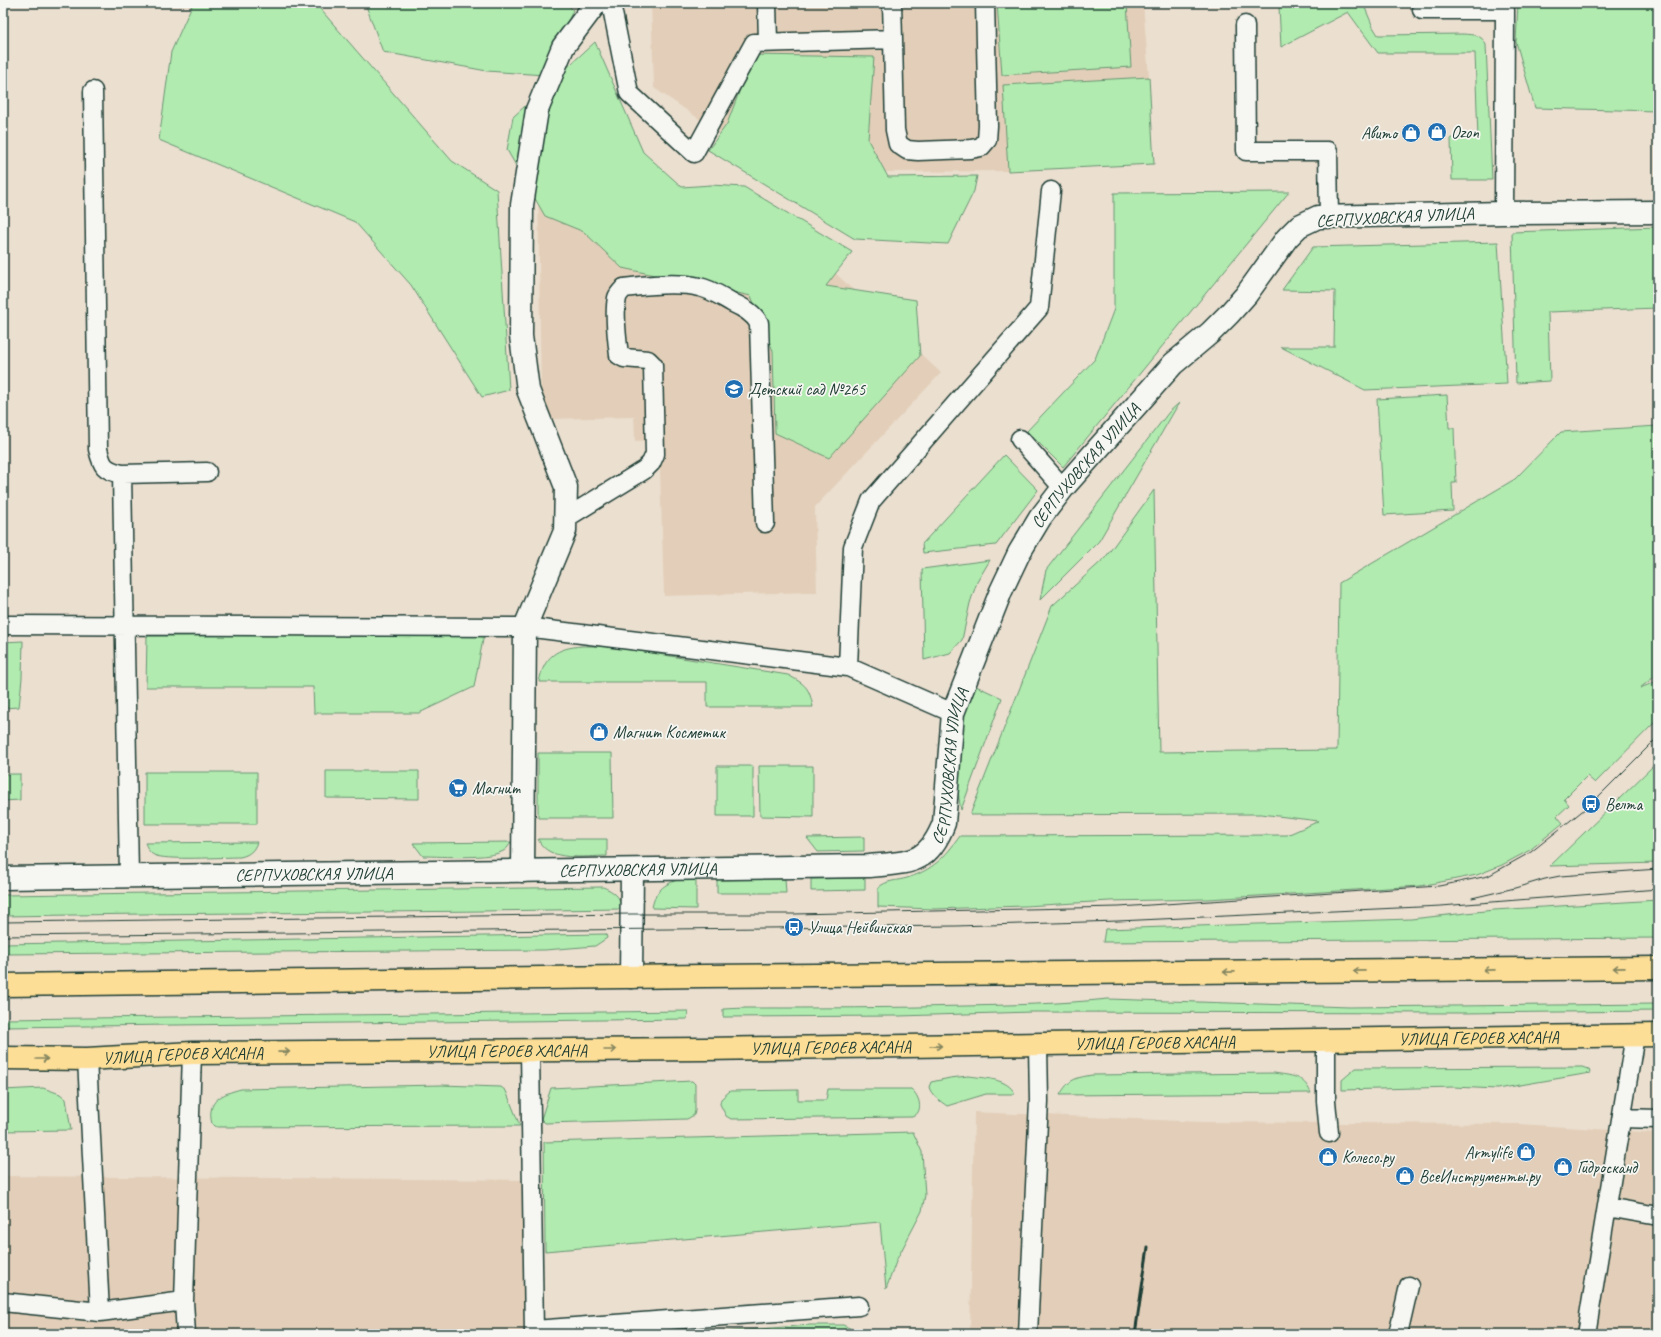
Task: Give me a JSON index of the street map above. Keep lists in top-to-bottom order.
{
  "streets": {
    "main road": ["УЛИЦА ГЕРОЕВ ХАСАНА"],
    "street": ["СЕРПУХОВСКАЯ УЛИЦА"]
  },
  "places": {
    "shop": [
      "Ozon",
      "Авито",
      "Магнит Косметик",
      "Armylife",
      "Колесо.ру",
      "Гидросканд",
      "ВсеИнструменты.ру"
    ],
    "school or university": ["Детский сад №265"],
    "supermarket": ["Магнит"],
    "bus stop": ["Велта", "Улица Нейвинская"]
  }
}
